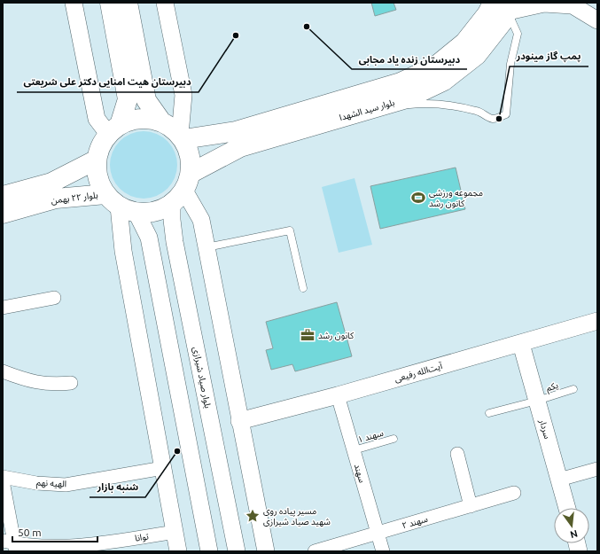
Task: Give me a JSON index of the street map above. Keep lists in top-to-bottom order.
{
  "streets": {
    "main road": ["بلوار سید الشهدا", "بلوار ۲۲ بهمن"],
    "street": [
      "آیت‌الله رفیعی",
      "بلوار صیاد شیرازی",
      "سردار",
      "سهند",
      "الهیه نهم",
      "سهند ۲",
      "توانا"
    ],
    "lane": ["یکم", "سهند ۱"]
  },
  "crossings": [
    ["بلوار سید الشهدا", "بلوار ۲۲ بهمن"],
    ["بلوار سید الشهدا", "بلوار صیاد شیرازی"],
    ["بلوار ۲۲ بهمن", "بلوار صیاد شیرازی"],
    ["آیت‌الله رفیعی", "سردار"],
    ["آیت‌الله رفیعی", "سهند"],
    ["یکم", "سردار"],
    ["سهند ۱", "سهند"],
    ["سهند", "سهند ۲"]
  ],
  "places": {
    "other": [
      "دبیرستان زنده یاد مجابی",
      "دبیرستان هیت امنایی دکتر علی شریعتی",
      "پمپ گاز مینودر",
      "شنبه بازار"
    ],
    "sports": ["مجموعه ورزشی کانون رشد"],
    "office": ["کانون رشد"],
    "place": ["مسیر پیاده روی شهید صیاد شیرازی"]
  },
  "scale_bar": "50 m",
  "north": "bottom"
}
